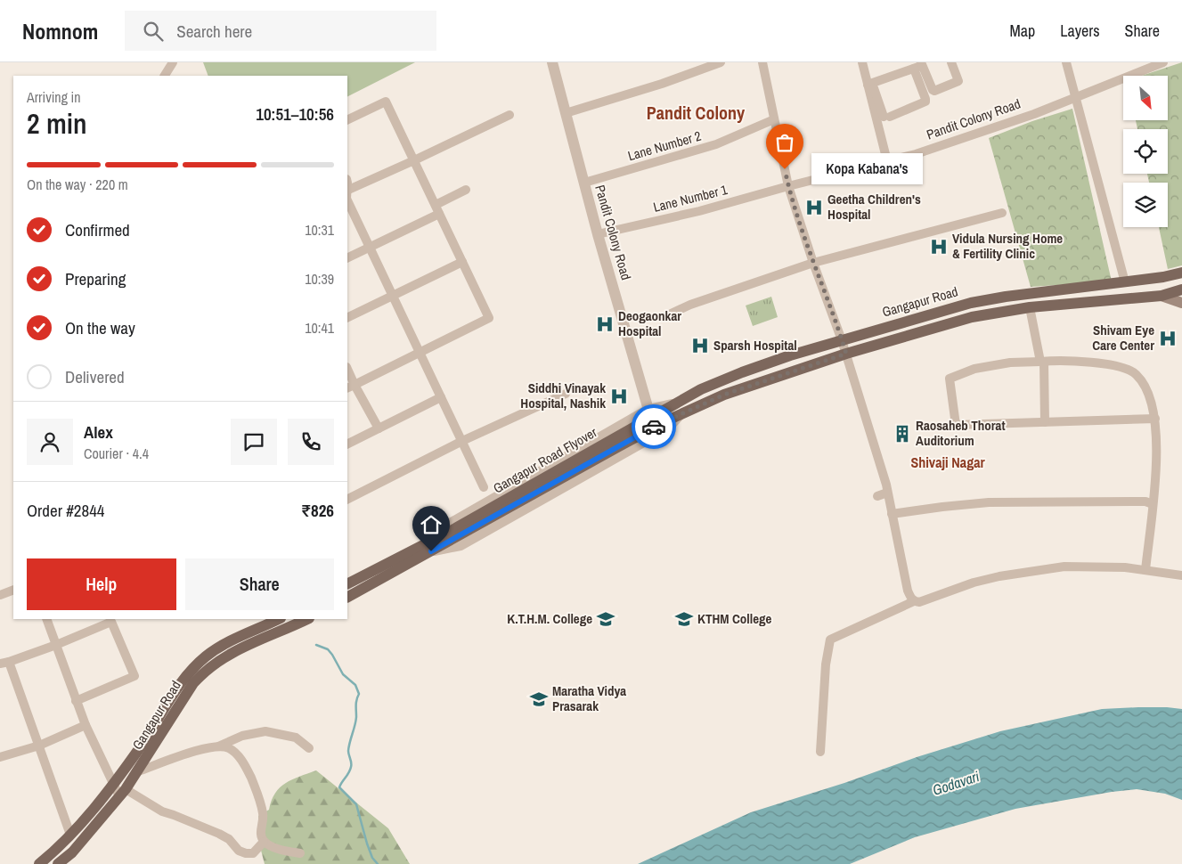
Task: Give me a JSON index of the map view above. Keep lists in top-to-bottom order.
{
  "streets": {
    "main road": ["Gangapur Road", "Gangapur Road Flyover"],
    "street": ["Pandit Colony Road", "Lane Number 2", "Lane Number 1"]
  },
  "crossings": [
    ["Pandit Colony Road", "Lane Number 2"],
    ["Pandit Colony Road", "Lane Number 1"],
    ["Pandit Colony Road", "Gangapur Road Flyover"],
    ["Gangapur Road", "Gangapur Road Flyover"]
  ],
  "districts": ["Pandit Colony", "Shivaji Nagar"],
  "water": ["Godavari"],
  "places": {
    "other": ["Kopa Kabana's"],
    "hospital": [
      "Geetha Children's Hospital",
      "Vidula Nursing Home & Fertility Clinic",
      "Deogaonkar Hospital",
      "Shivam Eye Care Center",
      "Sparsh Hospital",
      "Siddhi Vinayak Hospital, Nashik"
    ],
    "building": ["Raosaheb Thorat Auditorium"],
    "school or university": ["K.T.H.M. College", "KTHM College", "Maratha Vidya Prasarak"]
  },
  "north": "bottom right",
  "page": {
    "header": "Nomnom",
    "search": "Search here",
    "nav": ["Map", "Layers", "Share"],
    "heading": ["2 min", "Arriving in", "10:51–10:56"],
    "panel": [
      "Alex",
      "Courier · 4.4",
      "Order #2844",
      "₹826"
    ],
    "bar": "On the way · 220 m",
    "bubble": "Kopa Kabana's",
    "list": [
      ["Confirmed", "10:31"],
      ["Preparing", "10:39"],
      ["On the way", "10:41"],
      "Delivered"
    ],
    "buttons": ["Help", "Share"]
  }
}
